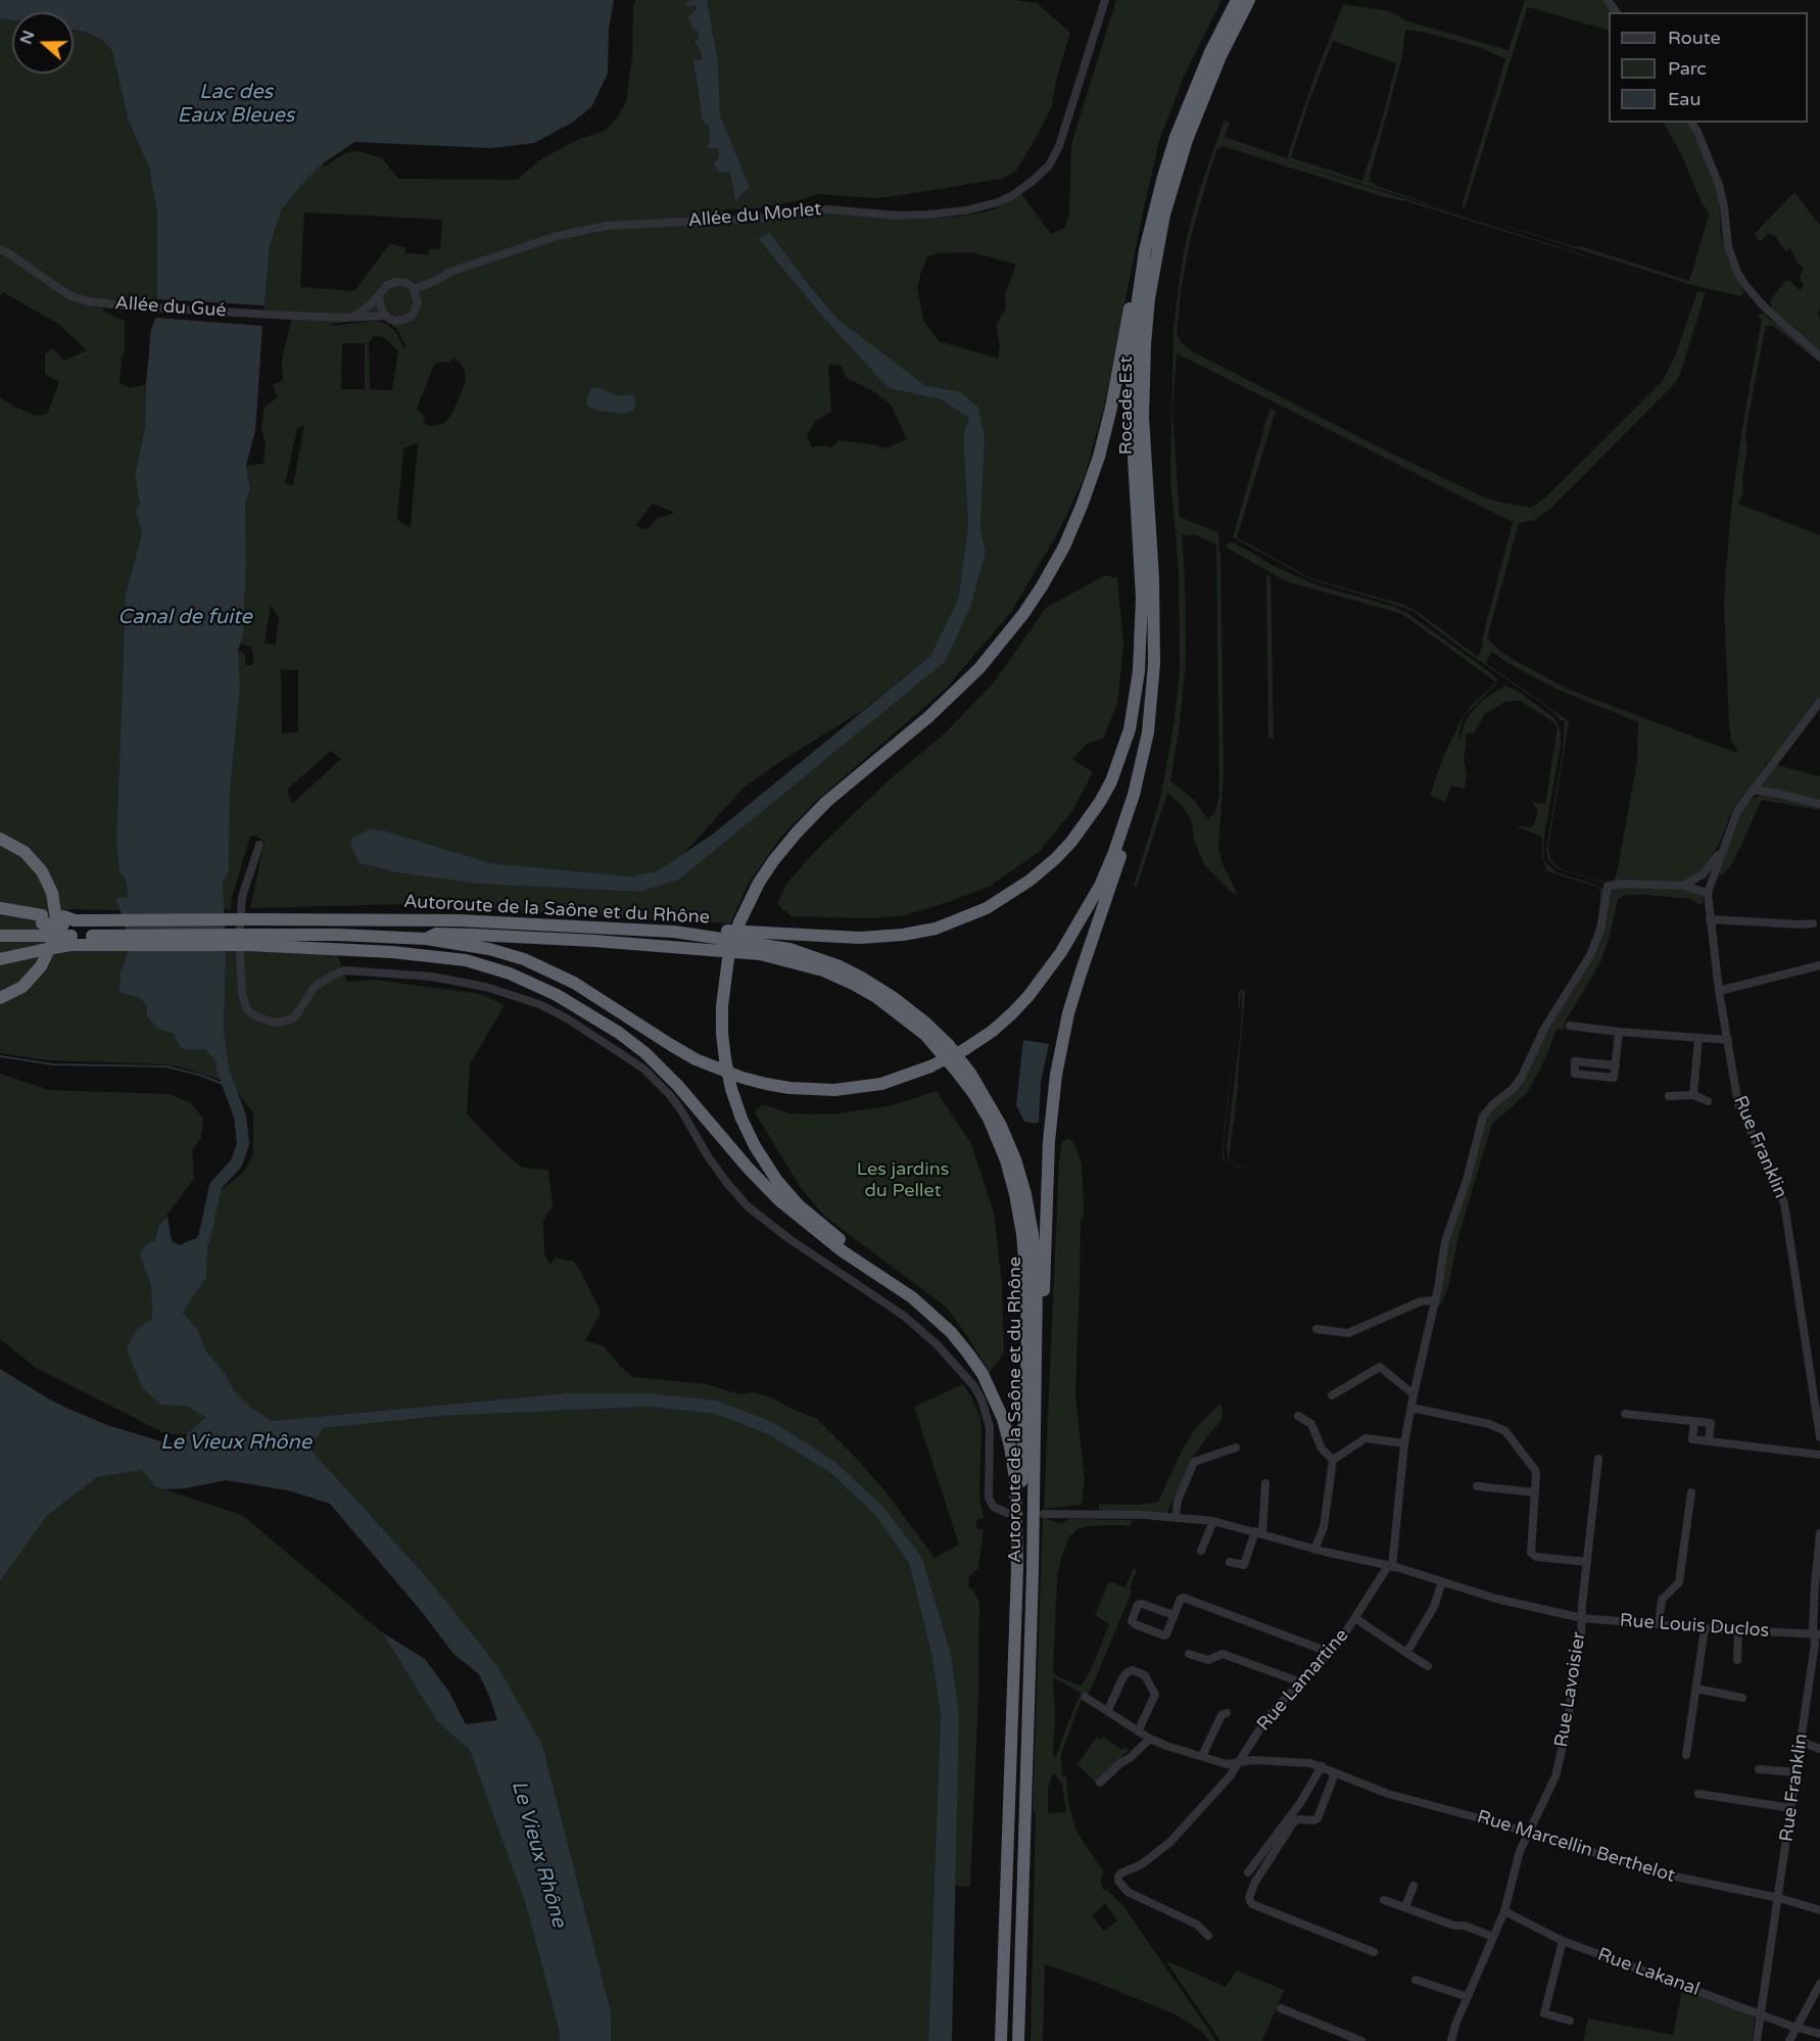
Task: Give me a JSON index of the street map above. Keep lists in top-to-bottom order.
{
  "streets": {
    "highway": ["Rocade Est", "Autoroute de la Saône et du Rhône"],
    "street": [
      "Allée du Morlet",
      "Allée du Gué",
      "Rue Franklin",
      "Rue Louis Duclos",
      "Rue Lamartine",
      "Rue Lavoisier",
      "Rue Marcellin Berthelot",
      "Rue Lakanal"
    ]
  },
  "crossings": [
    ["Allée du Morlet", "Allée du Gué"],
    ["Rue Franklin", "Rue Louis Duclos"],
    ["Rue Franklin", "Rue Marcellin Berthelot"],
    ["Rue Franklin", "Rue Lakanal"],
    ["Rue Louis Duclos", "Rue Lamartine"],
    ["Rue Louis Duclos", "Rue Lavoisier"],
    ["Rue Lamartine", "Rue Marcellin Berthelot"],
    ["Rue Lavoisier", "Rue Marcellin Berthelot"],
    ["Rue Lavoisier", "Rue Lakanal"]
  ],
  "water": ["Lac des Eaux Bleues", "Canal de fuite", "Le Vieux Rhône"],
  "parks": ["Les jardins du Pellet"],
  "legend": ["Route", "Parc", "Eau"],
  "north": "left"
}
